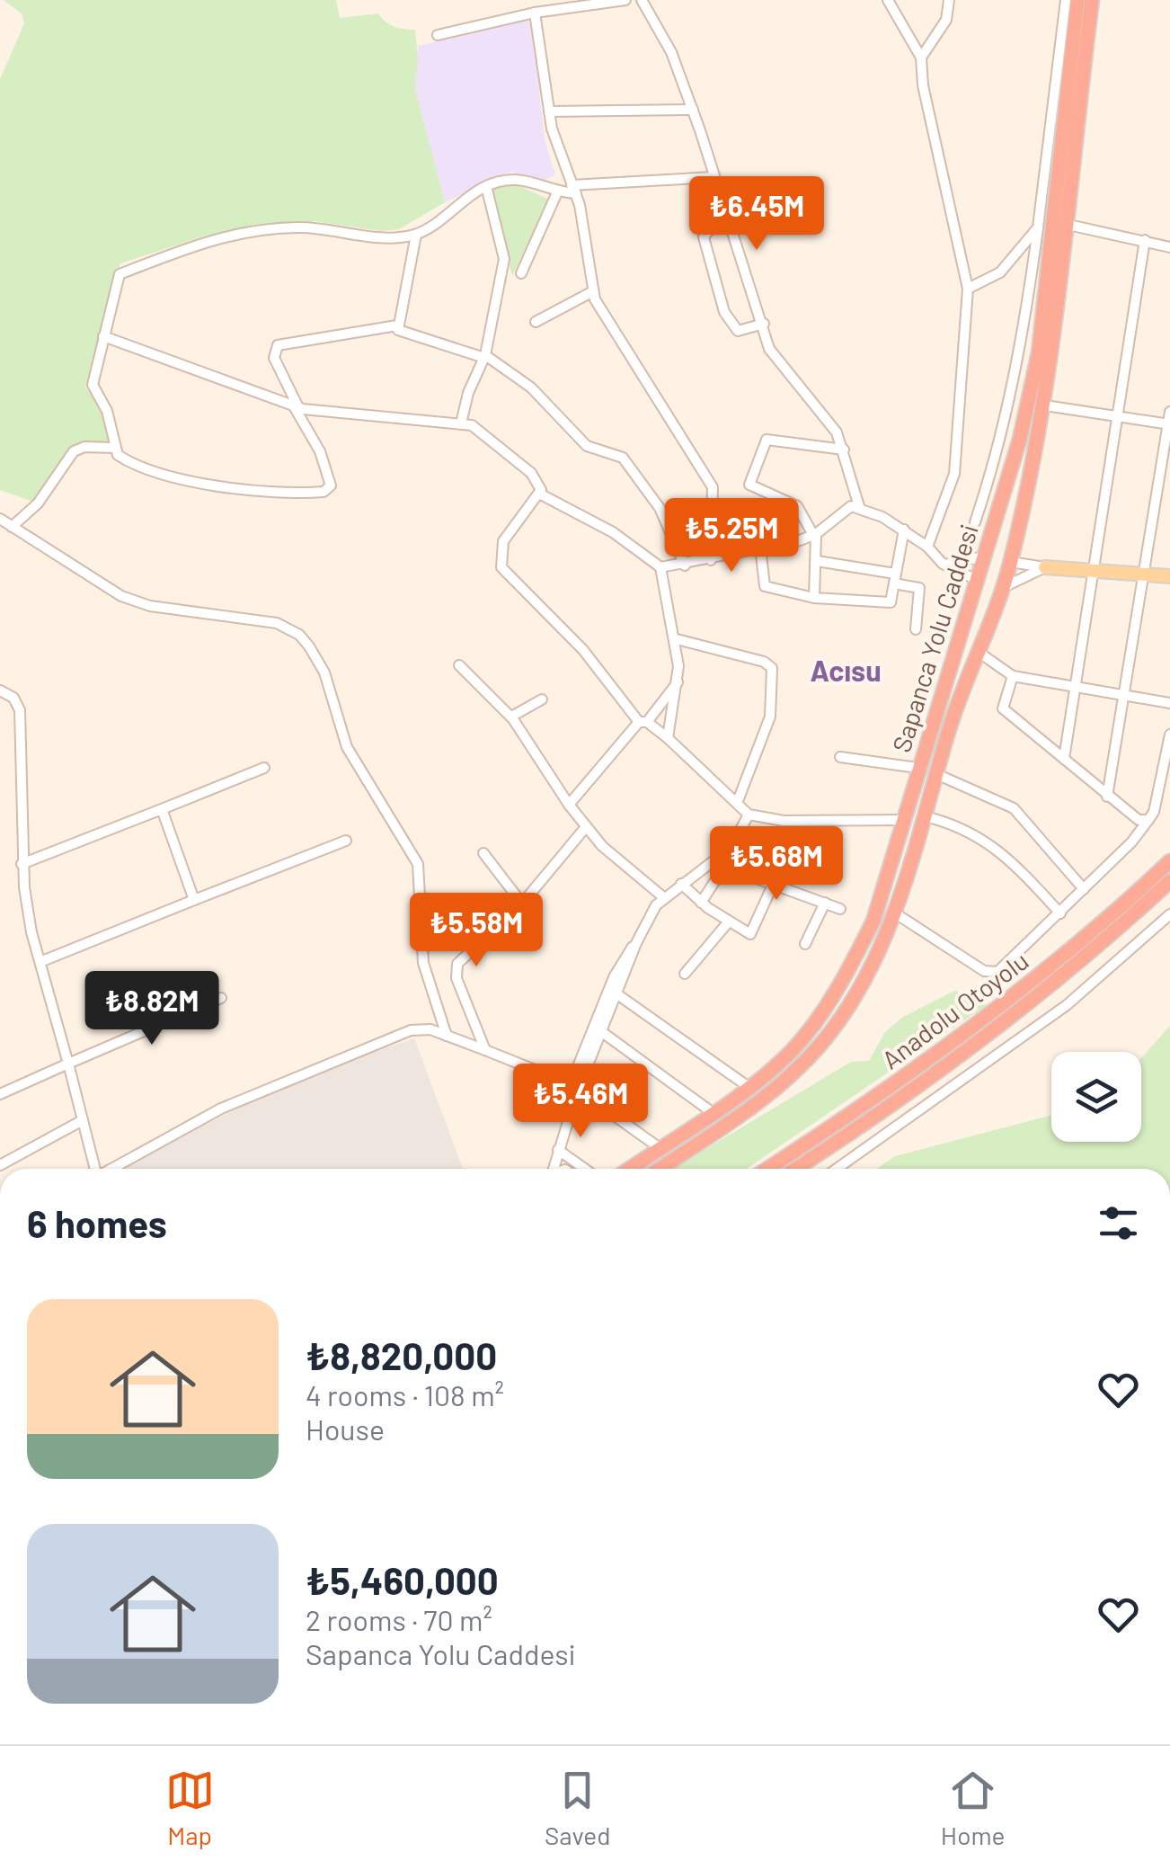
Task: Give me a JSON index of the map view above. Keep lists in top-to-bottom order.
{
  "streets": {
    "highway": ["Sapanca Yolu Caddesi", "Anadolu Otoyolu"]
  },
  "districts": ["Acısu"],
  "page": {
    "price": [
      "₺6.45M",
      "₺5.25M",
      "₺5.68M",
      "₺5.58M",
      "₺8.82M",
      "₺5.46M"
    ],
    "heading": "6 homes",
    "list": [
      {
        "name": "₺8,820,000",
        "note": "4 rooms · 108 m² · House"
      },
      {
        "name": "₺5,460,000",
        "note": "2 rooms · 70 m² · Sapanca Yolu Caddesi"
      }
    ],
    "tabs": ["Map", "Saved", "Home"]
  }
}
